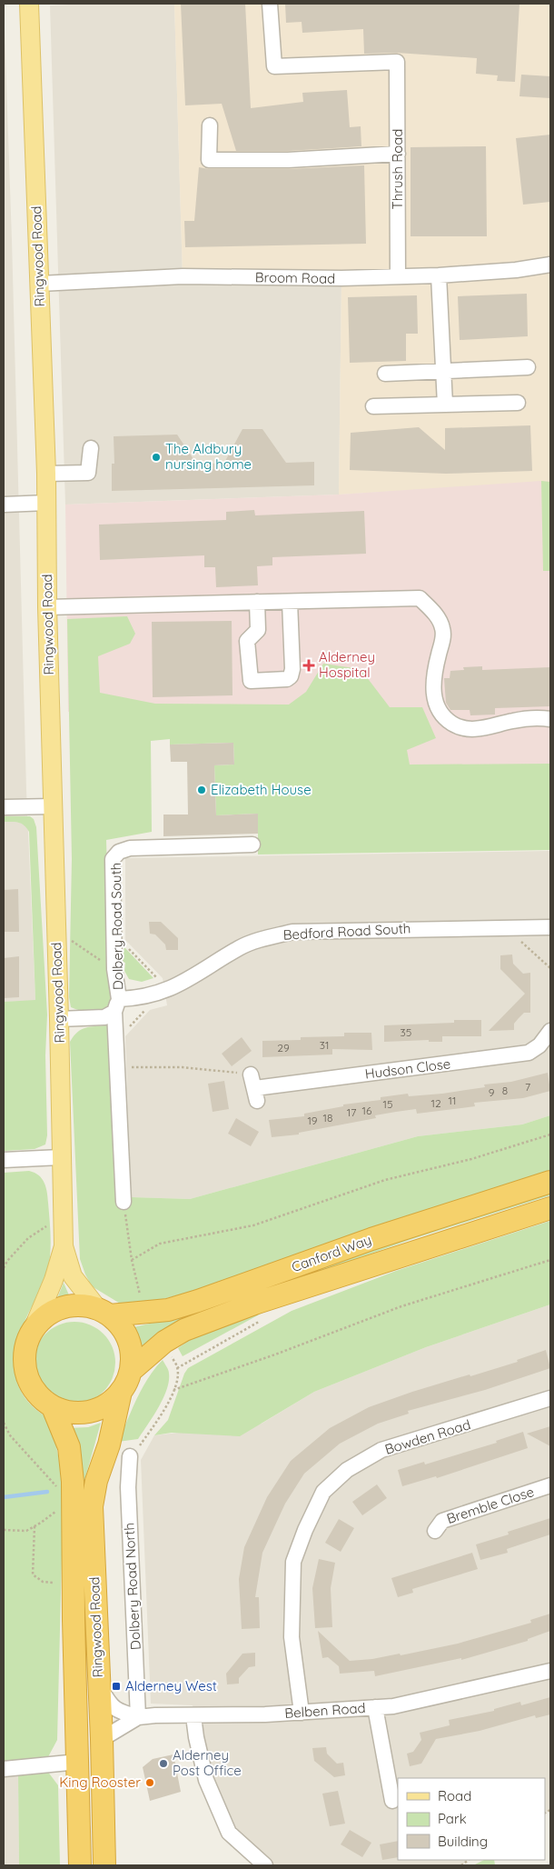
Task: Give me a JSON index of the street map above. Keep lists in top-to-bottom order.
{
  "streets": {
    "highway": ["Ringwood Road", "Canford Way"],
    "street": [
      "Thrush Road",
      "Broom Road",
      "Dolbery Road South",
      "Bedford Road South",
      "Hudson Close",
      "Bowden Road",
      "Bremble Close",
      "Dolbery Road North",
      "Belben Road"
    ]
  },
  "crossings": [
    ["Thrush Road", "Broom Road"],
    ["Ringwood Road", "Broom Road"],
    ["Ringwood Road", "Bedford Road South"],
    ["Ringwood Road", "Canford Way"],
    ["Ringwood Road", "Belben Road"],
    ["Dolbery Road South", "Bedford Road South"],
    ["Bowden Road", "Belben Road"],
    ["Dolbery Road North", "Belben Road"]
  ],
  "places": {
    "other": [
      "The Aldbury nursing home",
      "Elizabeth House",
      "Alderney Post Office",
      "King Rooster"
    ],
    "health": ["Alderney Hospital"],
    "transit": ["Alderney West"]
  },
  "house_numbers": [
    "35",
    "31",
    "29",
    "7",
    "8",
    "9",
    "11",
    "12",
    "15",
    "16",
    "17",
    "18",
    "19"
  ],
  "legend": ["Road", "Park", "Building"]
}
